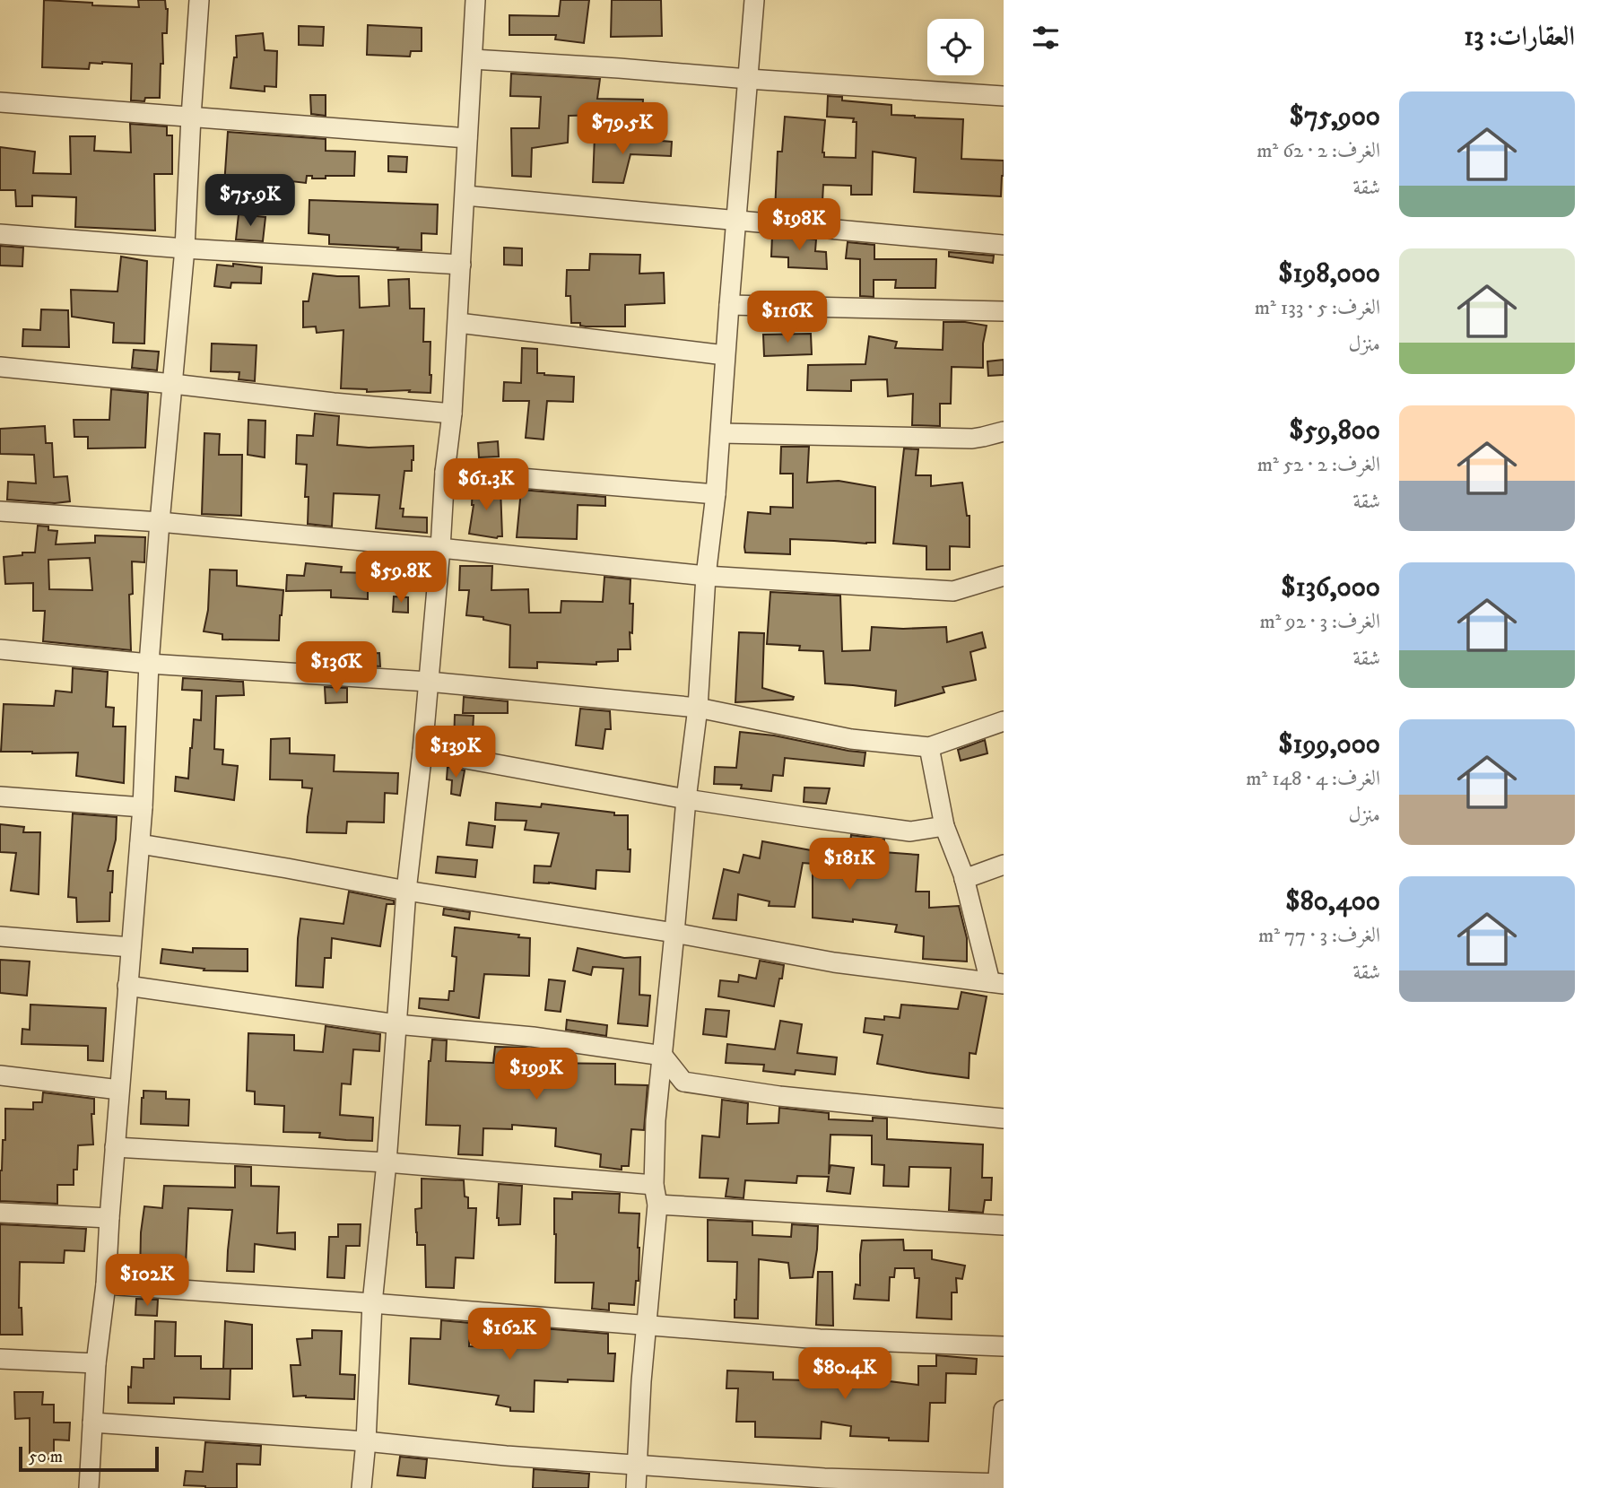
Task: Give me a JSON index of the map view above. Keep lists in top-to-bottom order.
{
  "scale_bar": "50 m",
  "page": {
    "heading": "العقارات: 13",
    "list": [
      {
        "name": "$75,900",
        "note": "الغرف: 2 · 62 m² · شقة"
      },
      {
        "name": "$198,000",
        "note": "الغرف: 5 · 133 m² · منزل"
      },
      {
        "name": "$59,800",
        "note": "الغرف: 2 · 52 m² · شقة"
      },
      {
        "name": "$136,000",
        "note": "الغرف: 3 · 92 m² · شقة"
      },
      {
        "name": "$199,000",
        "note": "الغرف: 4 · 148 m² · منزل"
      },
      {
        "name": "$80,400",
        "note": "الغرف: 3 · 77 m² · شقة"
      }
    ],
    "price": [
      "$79.5K",
      "$75.9K",
      "$198K",
      "$116K",
      "$61.3K",
      "$59.8K",
      "$136K",
      "$139K",
      "$181K",
      "$199K",
      "$102K",
      "$162K",
      "$80.4K"
    ],
    "scale": "50 m"
  }
}
